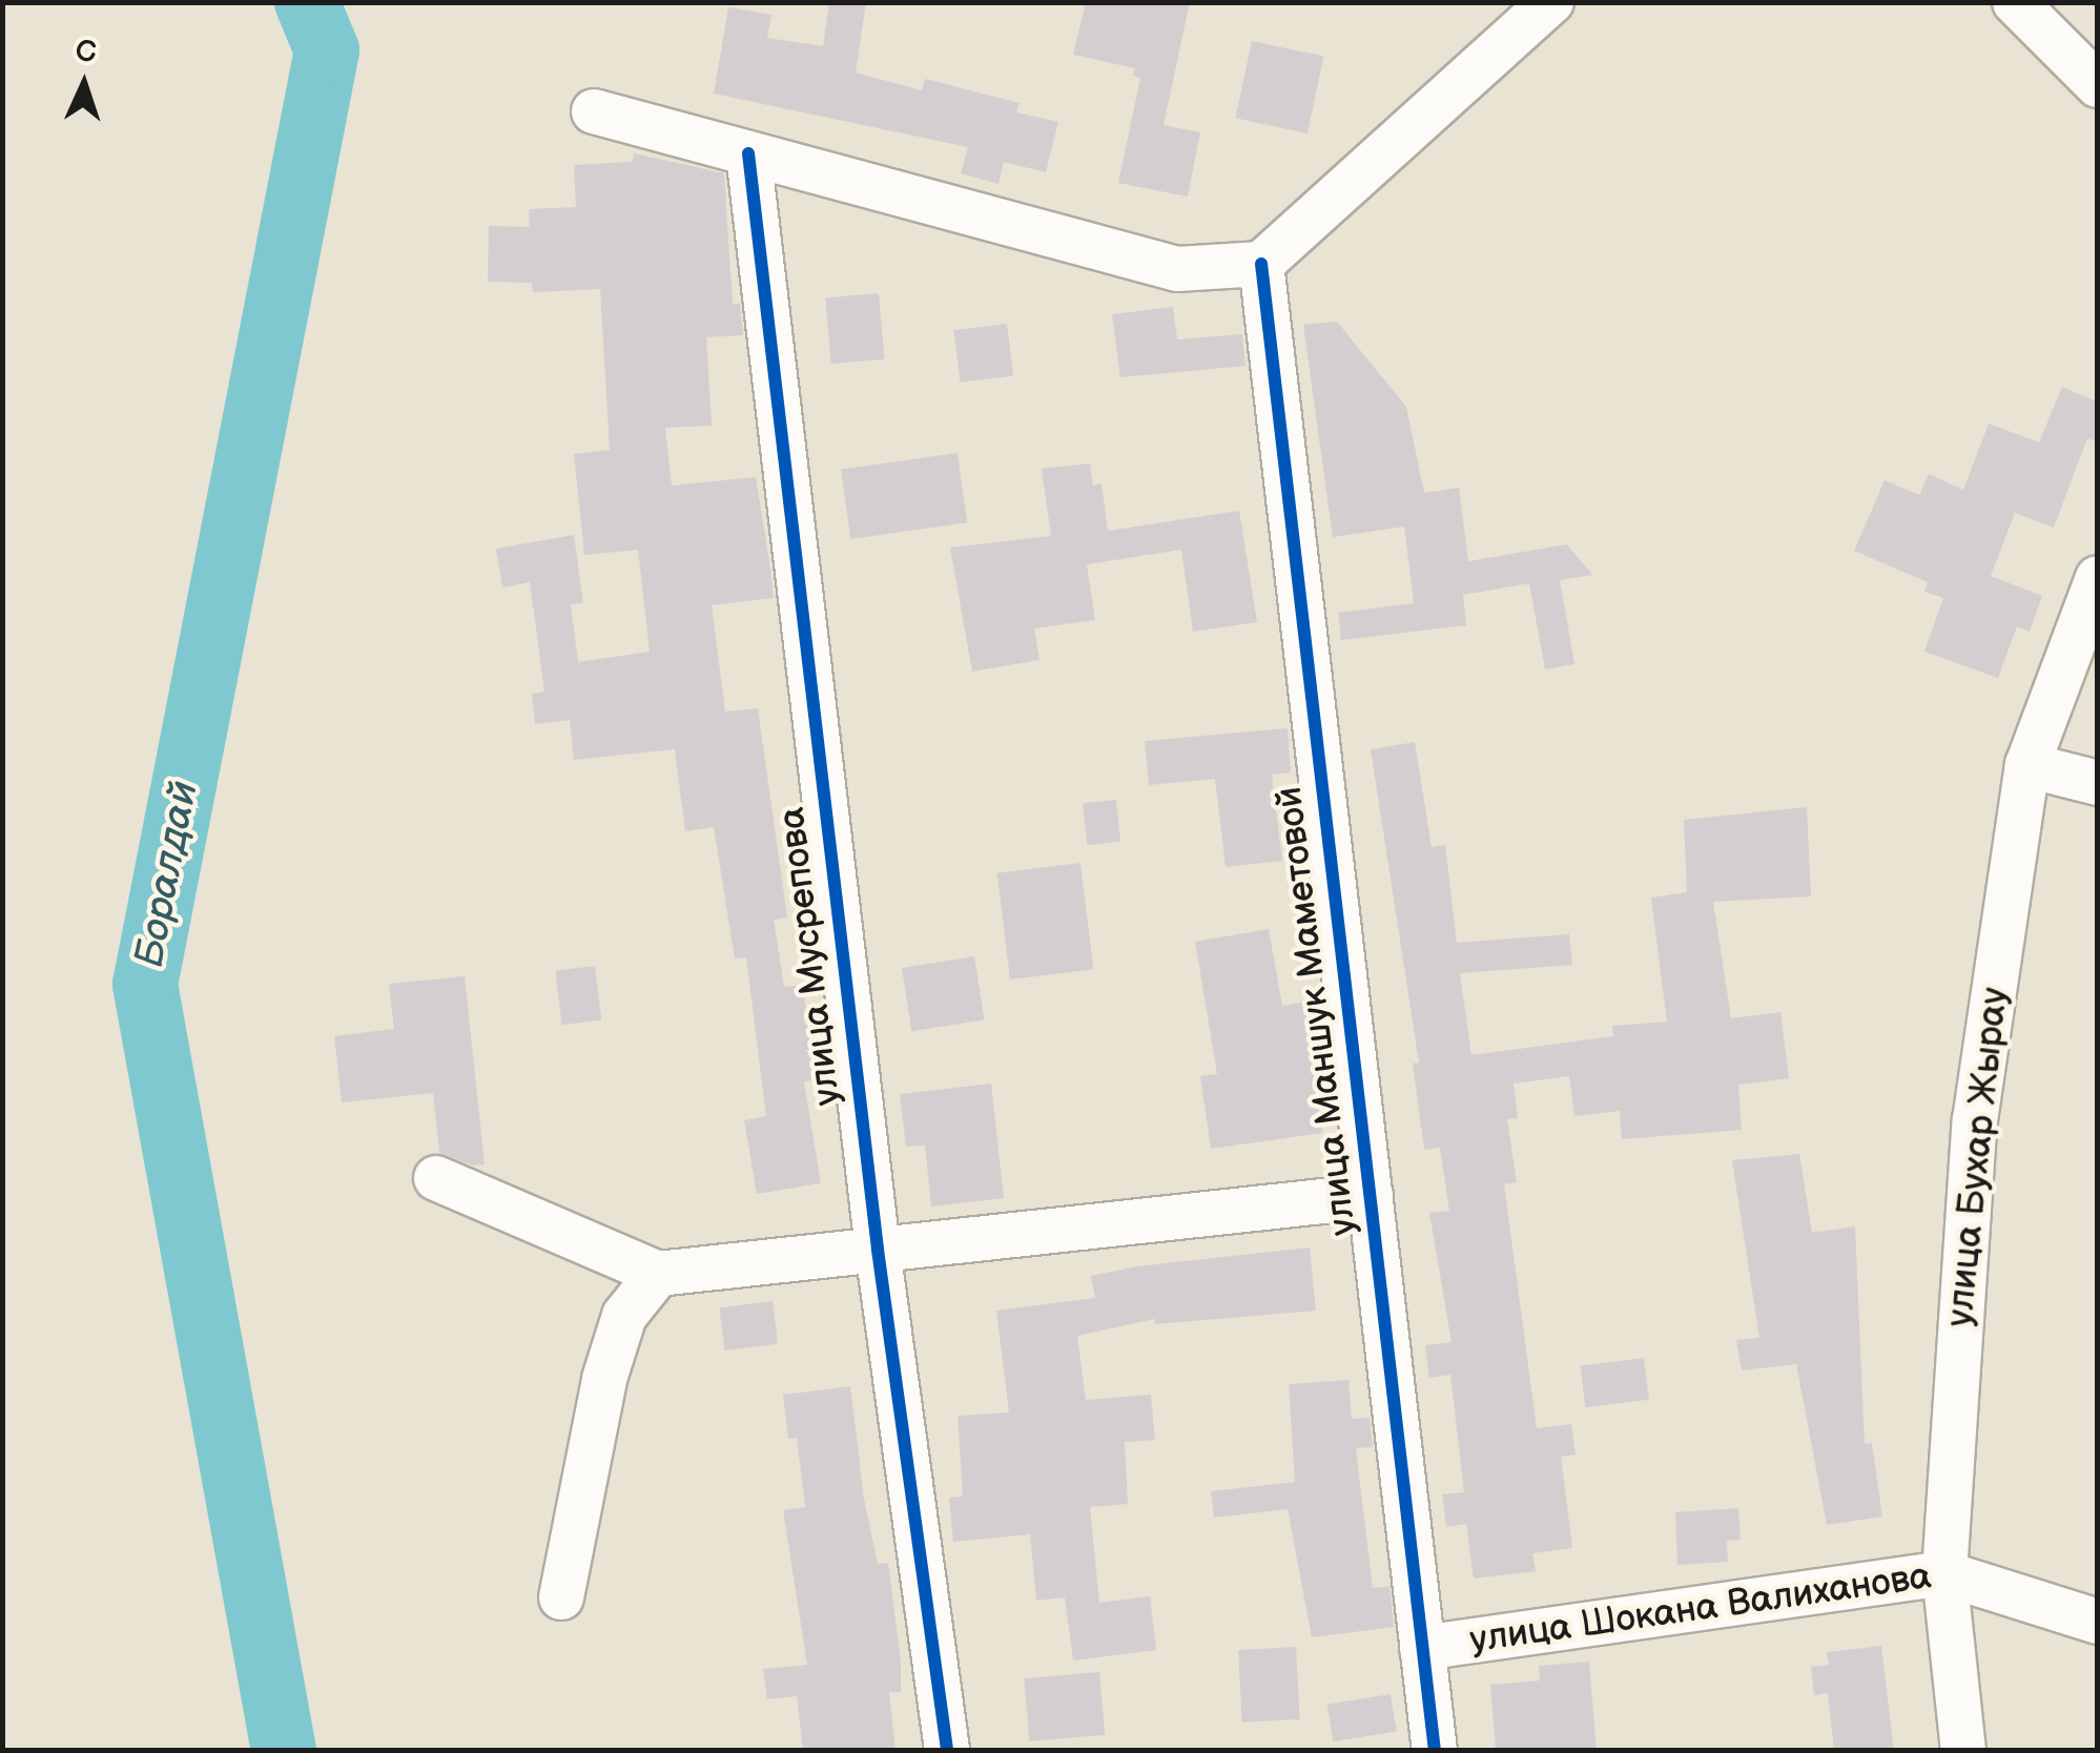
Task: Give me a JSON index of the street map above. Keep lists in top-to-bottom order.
{
  "streets": {
    "street": [
      "улица Мусрепова",
      "улица Маншук Маметовой",
      "улица Бухар Жырау",
      "улица Шокана Валиханова"
    ]
  },
  "crossings": [
    ["улица Маншук Маметовой", "улица Шокана Валиханова"],
    ["улица Бухар Жырау", "улица Шокана Валиханова"]
  ],
  "water": ["Боралдай"],
  "north": "top"
}
